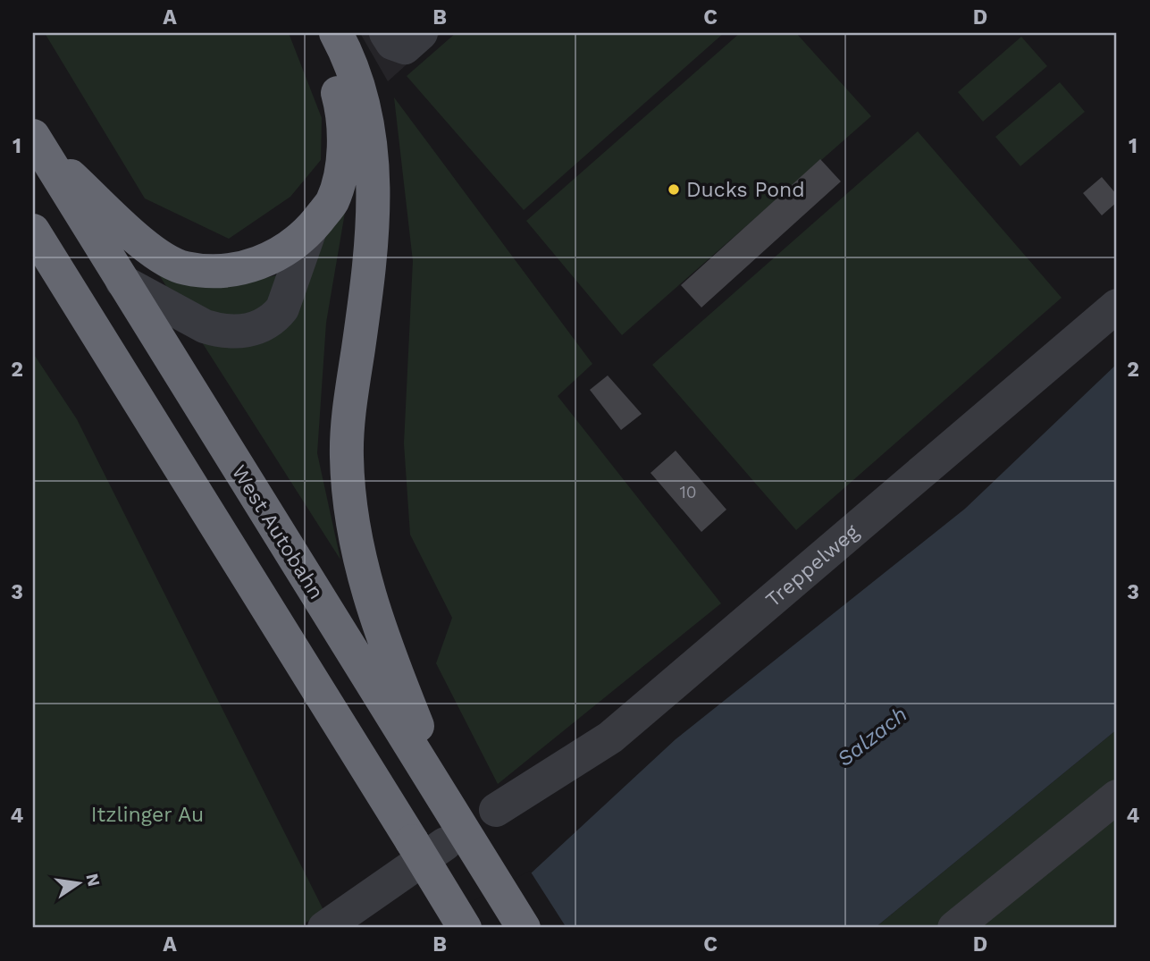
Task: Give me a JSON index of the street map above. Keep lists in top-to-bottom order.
{
  "streets": {
    "highway": ["West Autobahn"],
    "lane": ["Treppelweg"]
  },
  "water": ["Salzach"],
  "parks": ["Itzlinger Au"],
  "places": ["Ducks Pond"],
  "house_numbers": ["10"],
  "north": "right",
  "grid": {
    "columns": [
      "A",
      "B",
      "C",
      "D"
    ],
    "rows": [
      "1",
      "2",
      "3",
      "4"
    ]
  }
}
